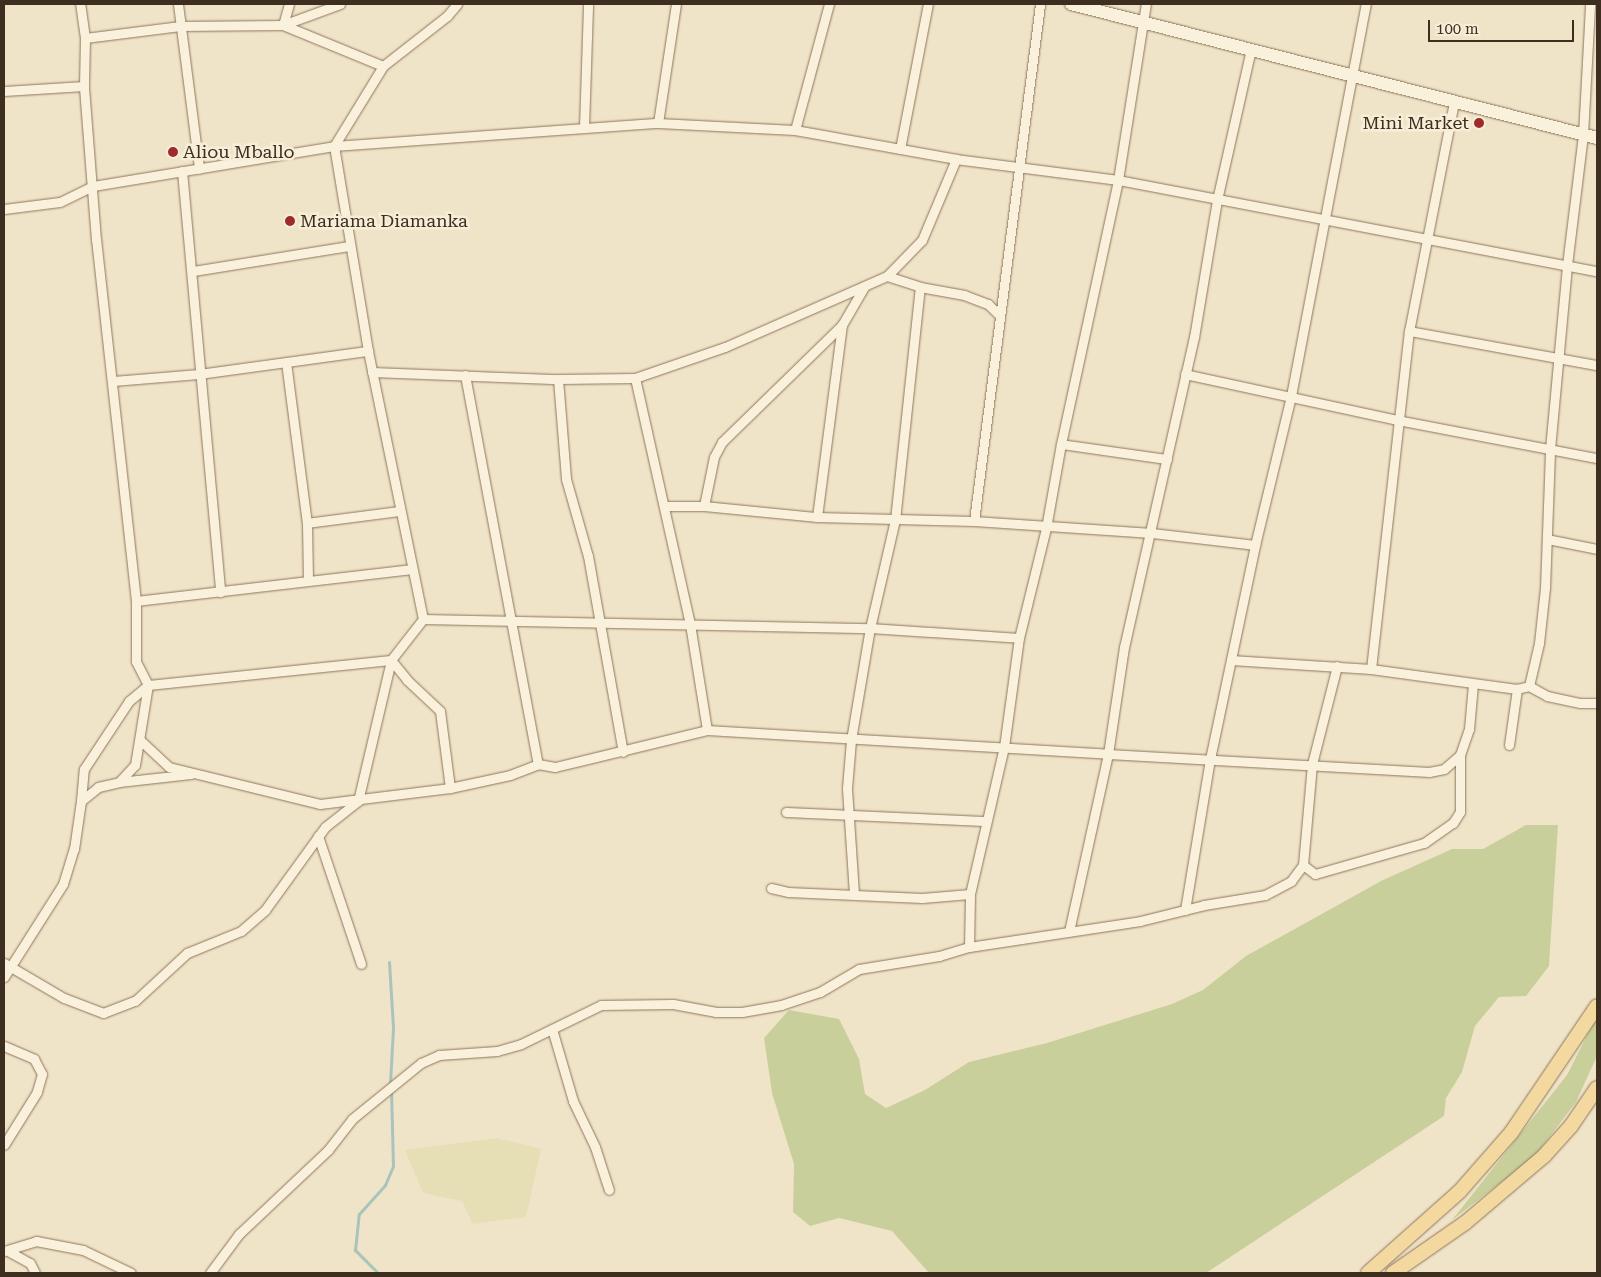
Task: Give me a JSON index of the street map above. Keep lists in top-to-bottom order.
{
  "places": ["Mini Market", "Aliou Mballo", "Mariama Diamanka"],
  "scale_bar": "100 m"
}
